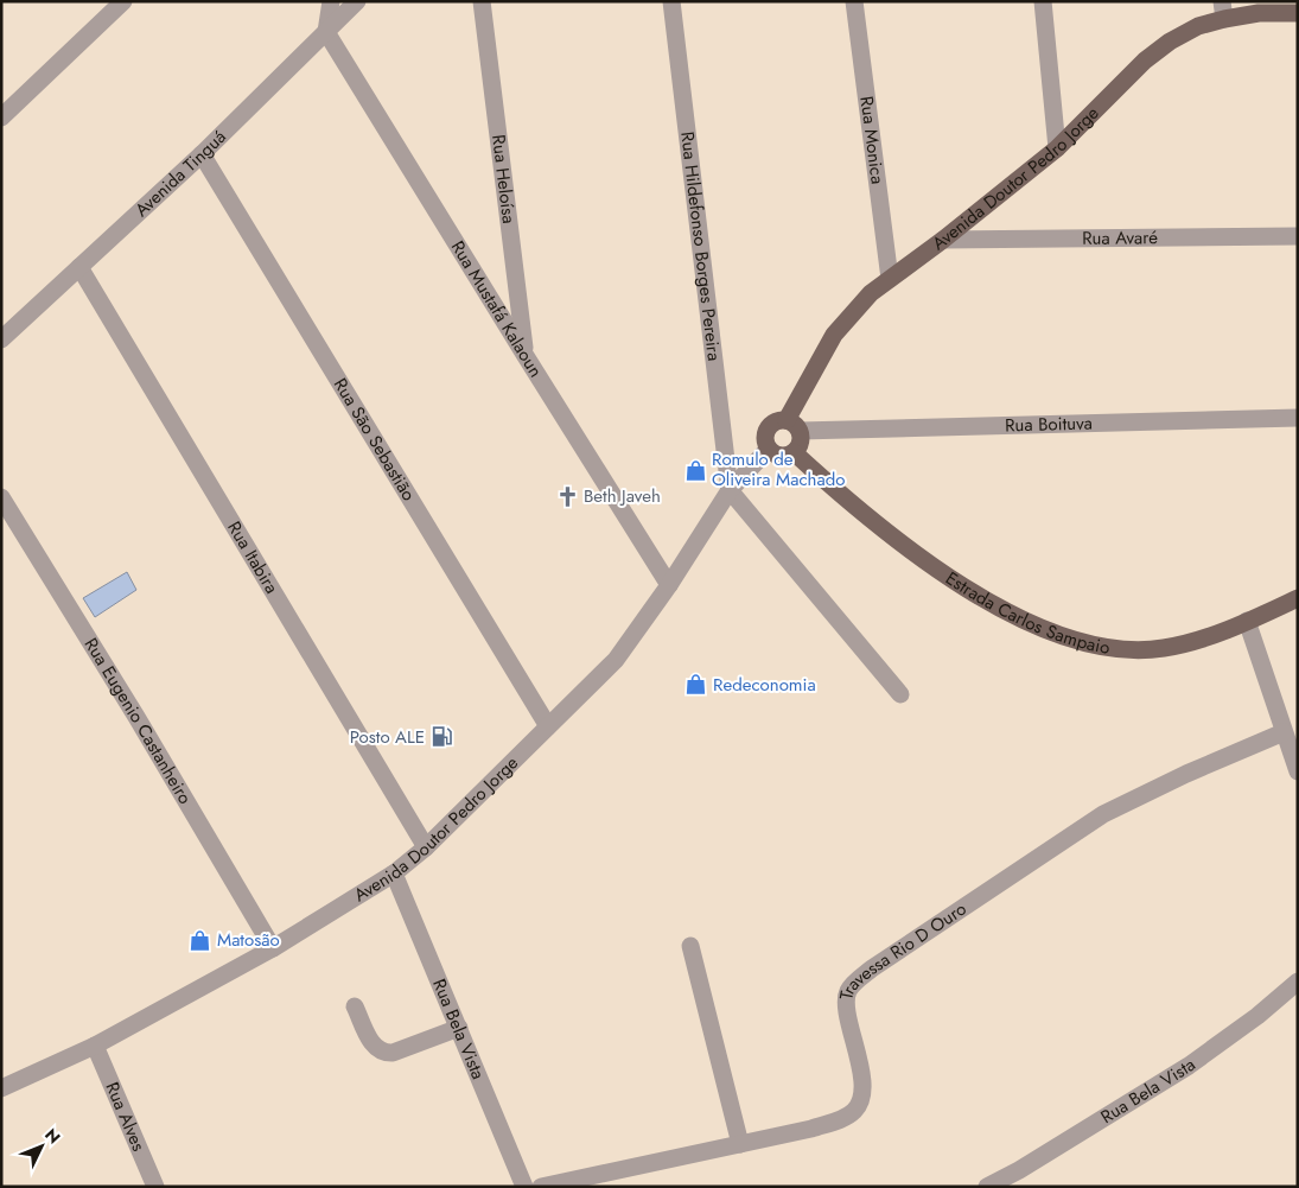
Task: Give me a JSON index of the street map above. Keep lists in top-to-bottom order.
{
  "streets": {
    "main road": ["Avenida Doutor Pedro Jorge", "Estrada Carlos Sampaio"],
    "street": [
      "Rua Monica",
      "Avenida Tinguá",
      "Rua Heloísa",
      "Rua Avaré",
      "Rua Hildefonso Borges Pereira",
      "Rua Mustafá Kalaoun",
      "Rua Boituva",
      "Rua São Sebastião",
      "Rua Itabira",
      "Rua Eugenio Castanheiro",
      "Travessa Rio D Ouro",
      "Rua Bela Vista",
      "Rua Alves"
    ]
  },
  "crossings": [
    ["Rua Monica", "Avenida Doutor Pedro Jorge"],
    ["Avenida Tinguá", "Rua Mustafá Kalaoun"],
    ["Avenida Tinguá", "Rua São Sebastião"],
    ["Avenida Tinguá", "Rua Itabira"],
    ["Avenida Doutor Pedro Jorge", "Rua Avaré"],
    ["Avenida Doutor Pedro Jorge", "Rua Hildefonso Borges Pereira"],
    ["Avenida Doutor Pedro Jorge", "Rua Mustafá Kalaoun"],
    ["Avenida Doutor Pedro Jorge", "Rua Boituva"],
    ["Avenida Doutor Pedro Jorge", "Rua São Sebastião"],
    ["Avenida Doutor Pedro Jorge", "Rua Itabira"],
    ["Avenida Doutor Pedro Jorge", "Estrada Carlos Sampaio"],
    ["Avenida Doutor Pedro Jorge", "Rua Eugenio Castanheiro"],
    ["Avenida Doutor Pedro Jorge", "Rua Bela Vista"],
    ["Avenida Doutor Pedro Jorge", "Rua Alves"],
    ["Rua Heloísa", "Rua Mustafá Kalaoun"],
    ["Rua Boituva", "Estrada Carlos Sampaio"]
  ],
  "places": {
    "shop": ["Romulo de Oliveira Machado", "Redeconomia", "Matosão"],
    "church": ["Beth Javeh"],
    "fuel station": ["Posto ALE"]
  },
  "north": "top right"
}
